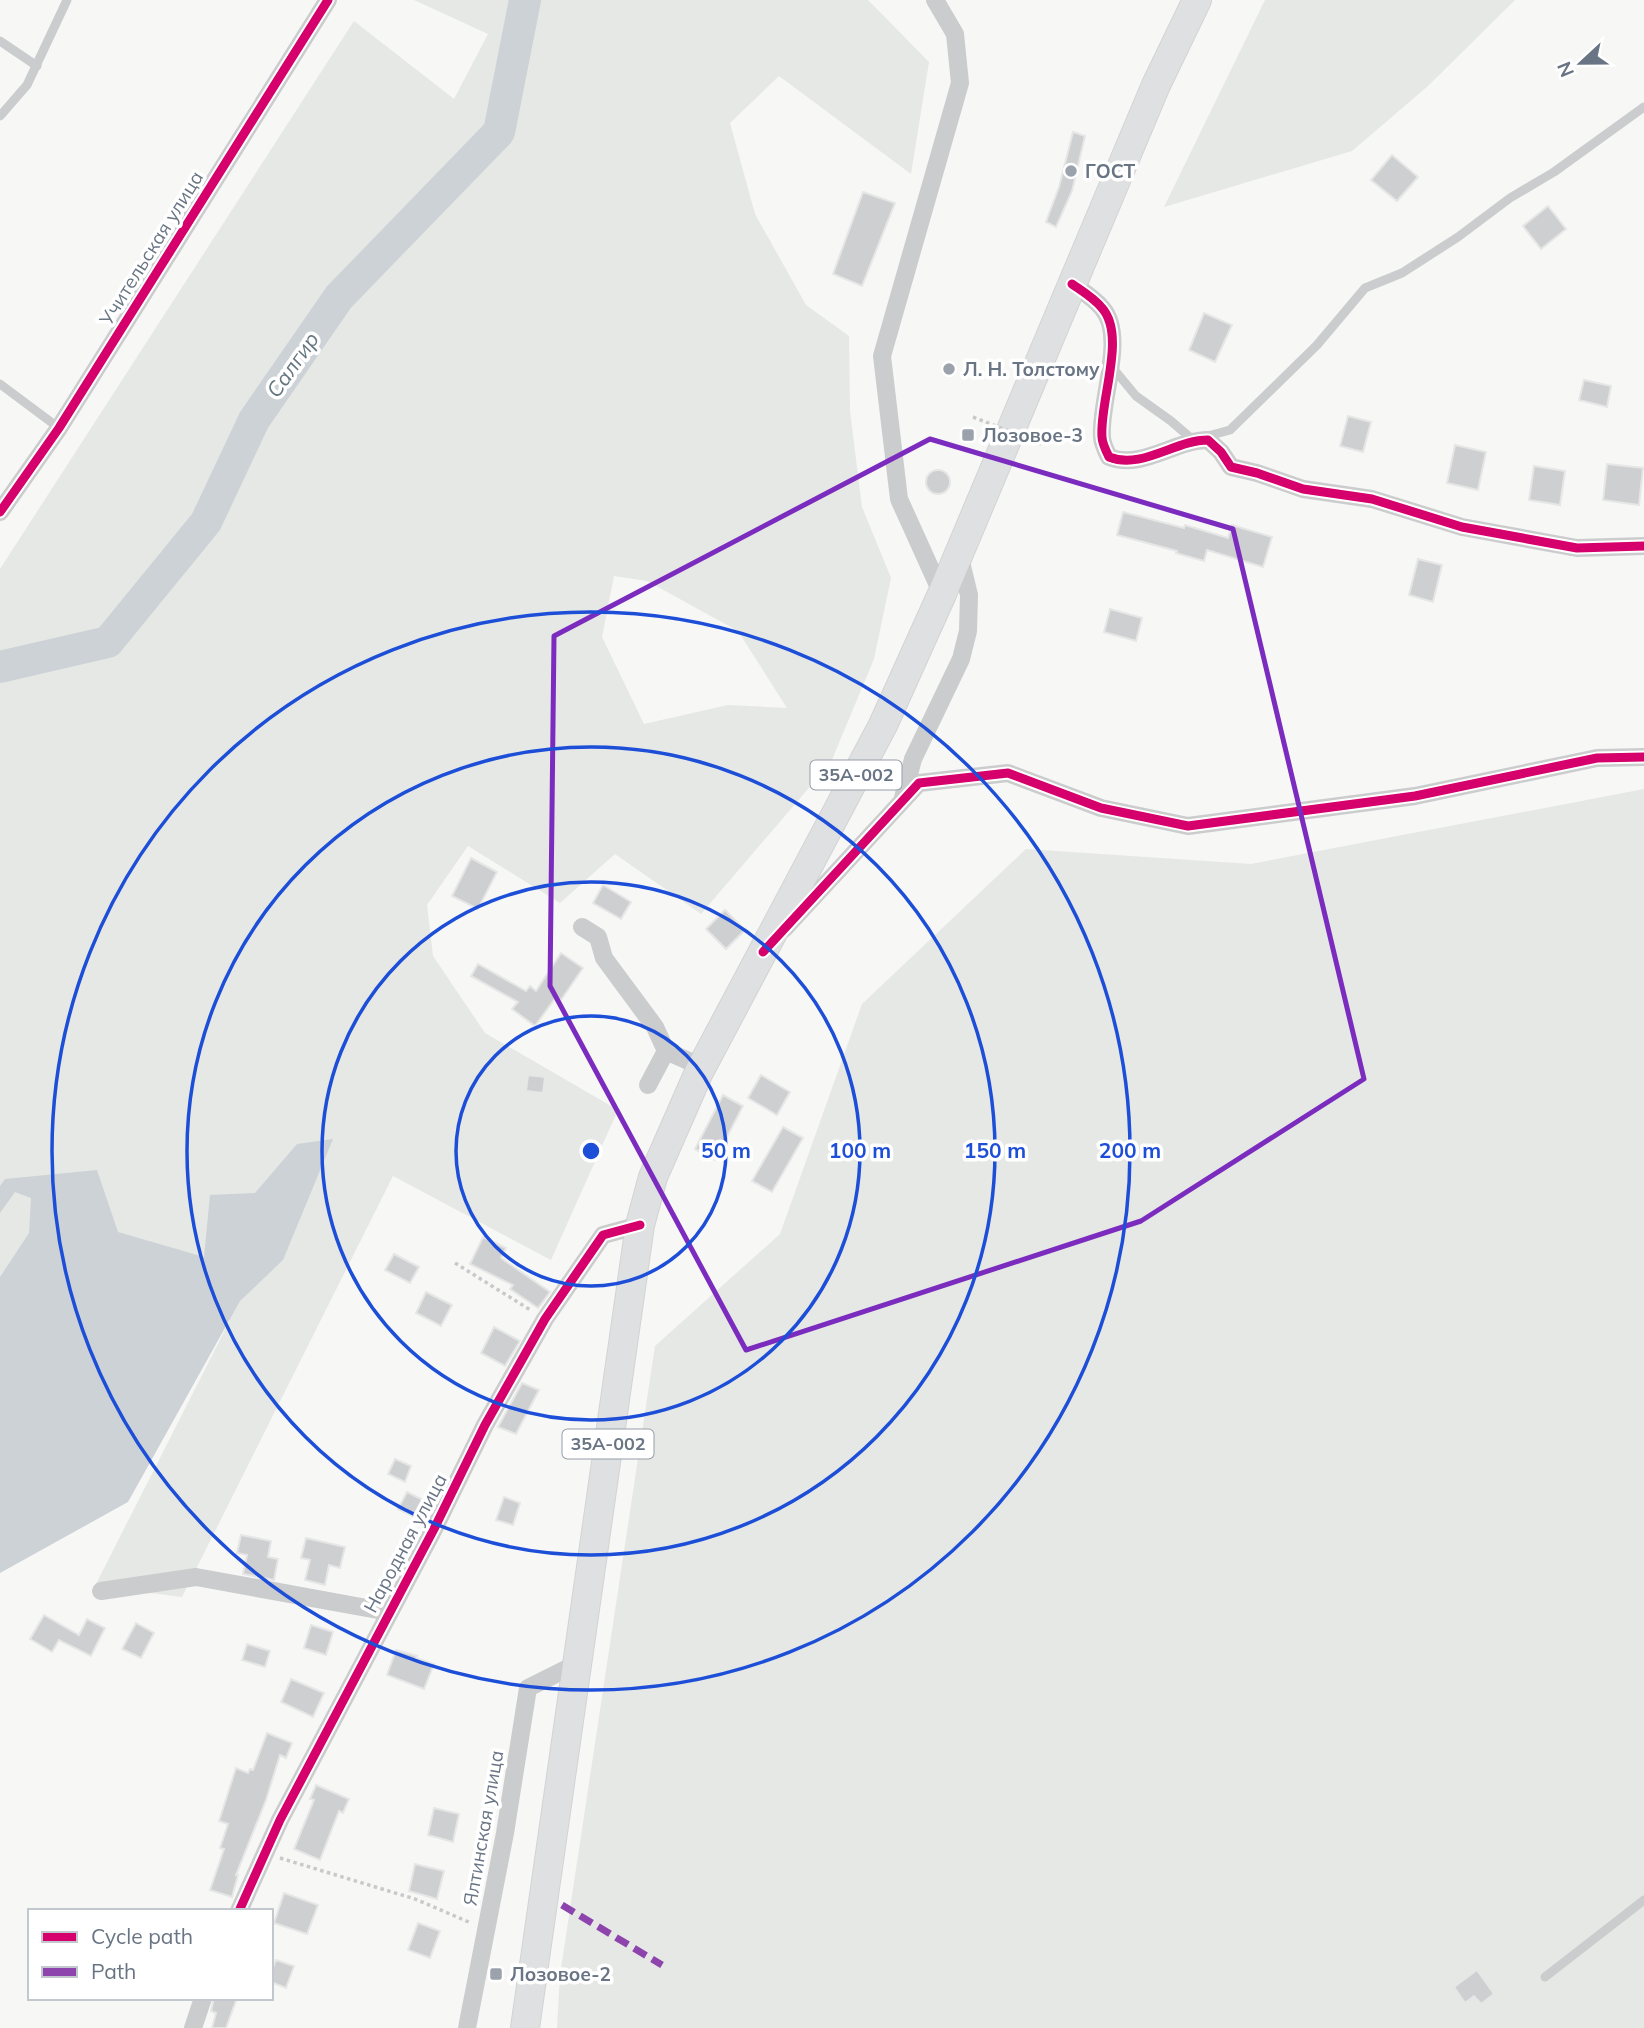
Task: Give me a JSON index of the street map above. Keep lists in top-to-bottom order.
{
  "streets": {
    "main road": ["35А-002"],
    "street": ["Учительская улица", "Народная улица", "Ялтинская улица"]
  },
  "crossings": [
    ["35А-002", "Народная улица"],
    ["35А-002", "Ялтинская улица"]
  ],
  "water": ["Салгир"],
  "places": {
    "other": ["ГОСТ", "Л. Н. Толстому"],
    "transit": ["Лозовое-3", "Лозовое-2"]
  },
  "legend": ["Cycle path", "Path"],
  "north": "left",
  "rings": [
    "50 m",
    "100 m",
    "150 m",
    "200 m"
  ]
}
